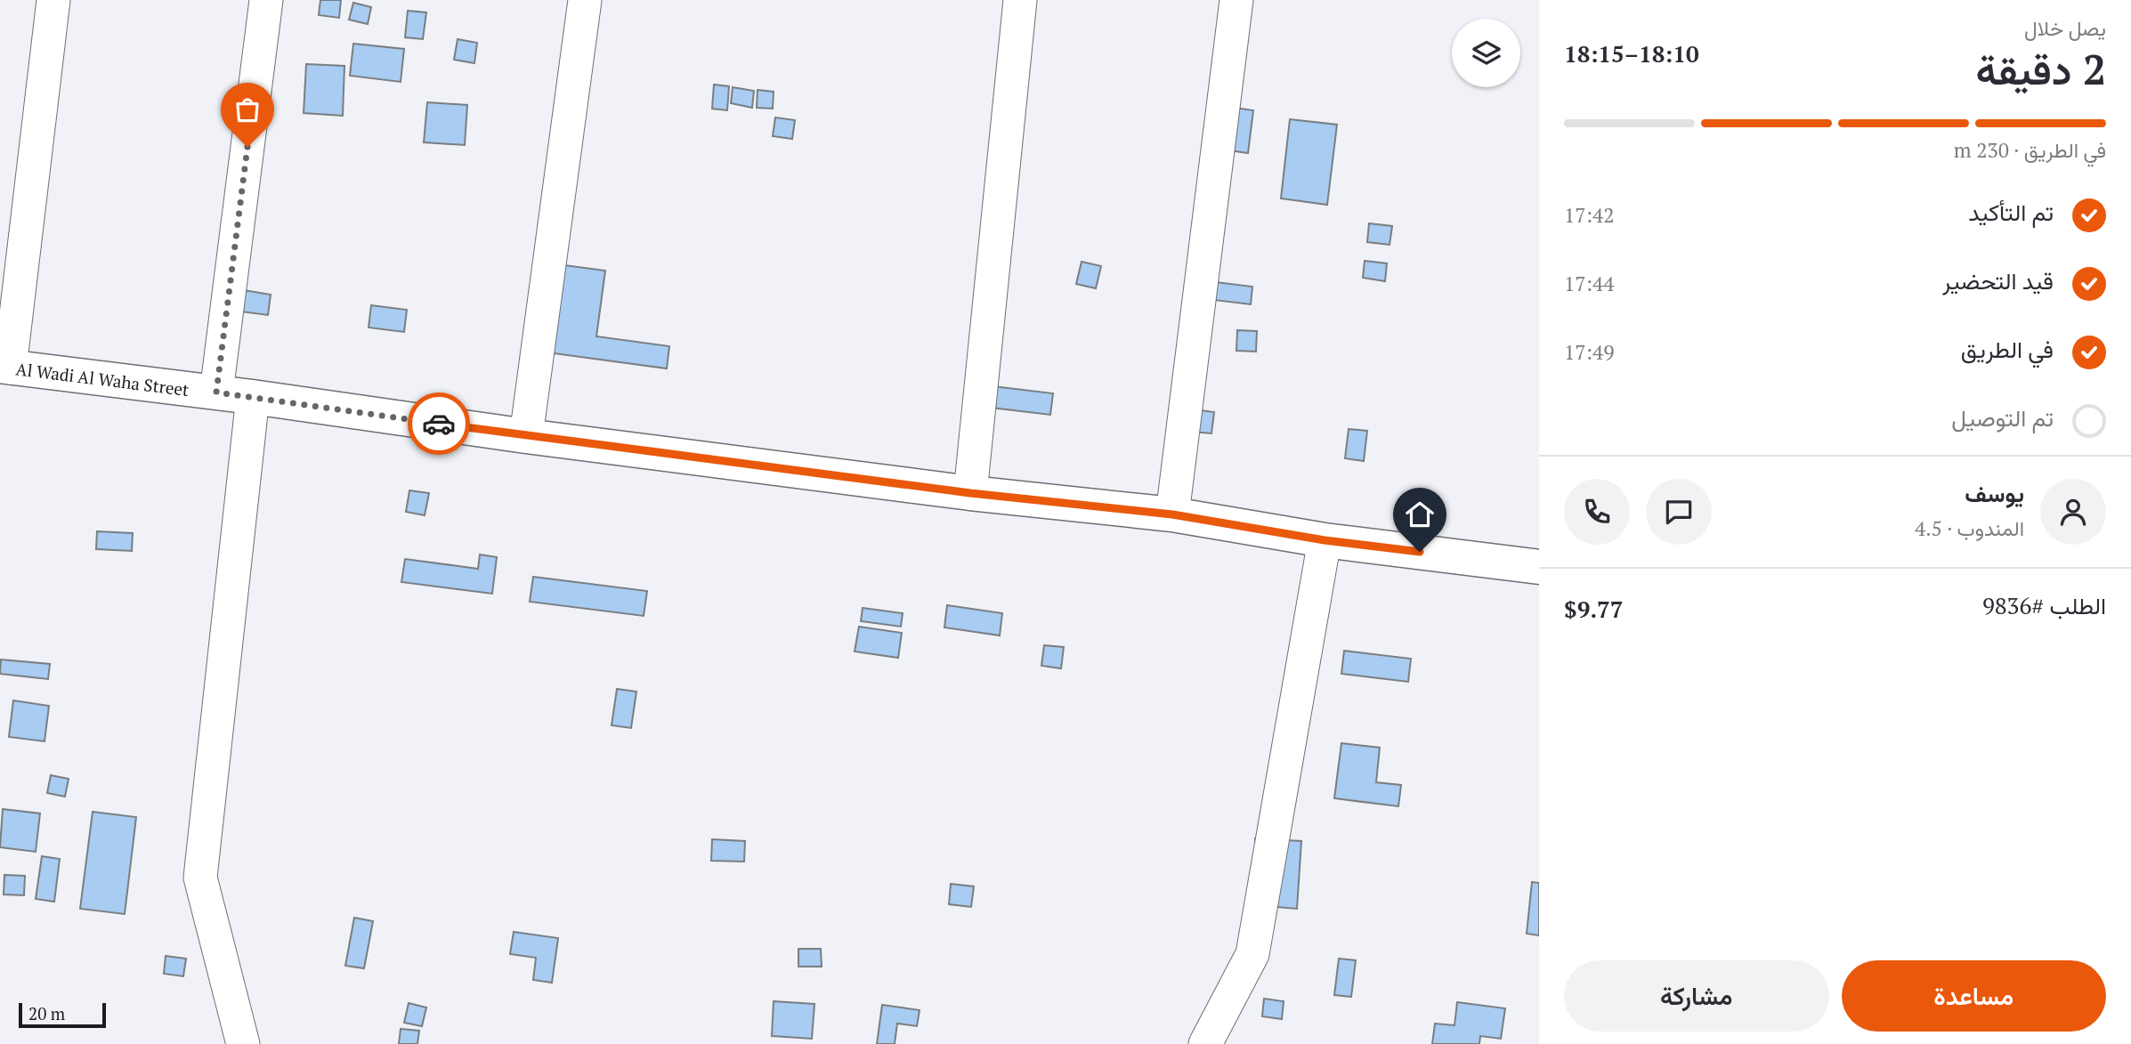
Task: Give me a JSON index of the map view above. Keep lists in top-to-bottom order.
{
  "streets": {
    "main road": ["Al Wadi Al Waha Street"]
  },
  "scale_bar": "20 m",
  "page": {
    "heading": ["2 دقيقة", "يصل خلال", "18:10–18:15"],
    "panel": [
      "يوسف",
      "المندوب · 4.5",
      "الطلب #9836",
      "$9.77"
    ],
    "bar": "في الطريق · 230 m",
    "list": [
      ["تم التأكيد", "17:42"],
      ["قيد التحضير", "17:44"],
      ["في الطريق", "17:49"],
      "تم التوصيل"
    ],
    "buttons": ["مساعدة", "مشاركة"],
    "scale": "20 m"
  }
}
